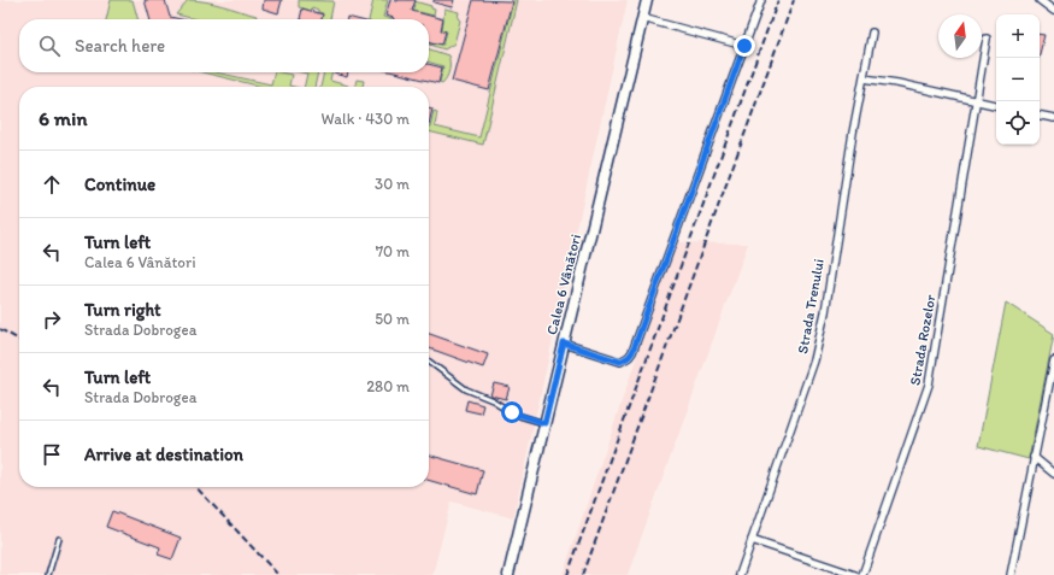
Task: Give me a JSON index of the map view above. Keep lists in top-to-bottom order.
{
  "streets": {
    "main road": ["Calea 6 Vânători"],
    "street": ["Strada Trenului", "Strada Rozelor"]
  },
  "north": "top",
  "page": {
    "map_buttons": ["+", "−"],
    "search": "Search here",
    "heading": ["6 min", "Walk · 430 m"],
    "list": [
      ["Continue", "30 m"],
      ["Turn left", "Calea 6 Vânători", "70 m"],
      ["Turn right", "Strada Dobrogea", "50 m"],
      ["Turn left", "Strada Dobrogea", "280 m"],
      "Arrive at destination"
    ]
  }
}
